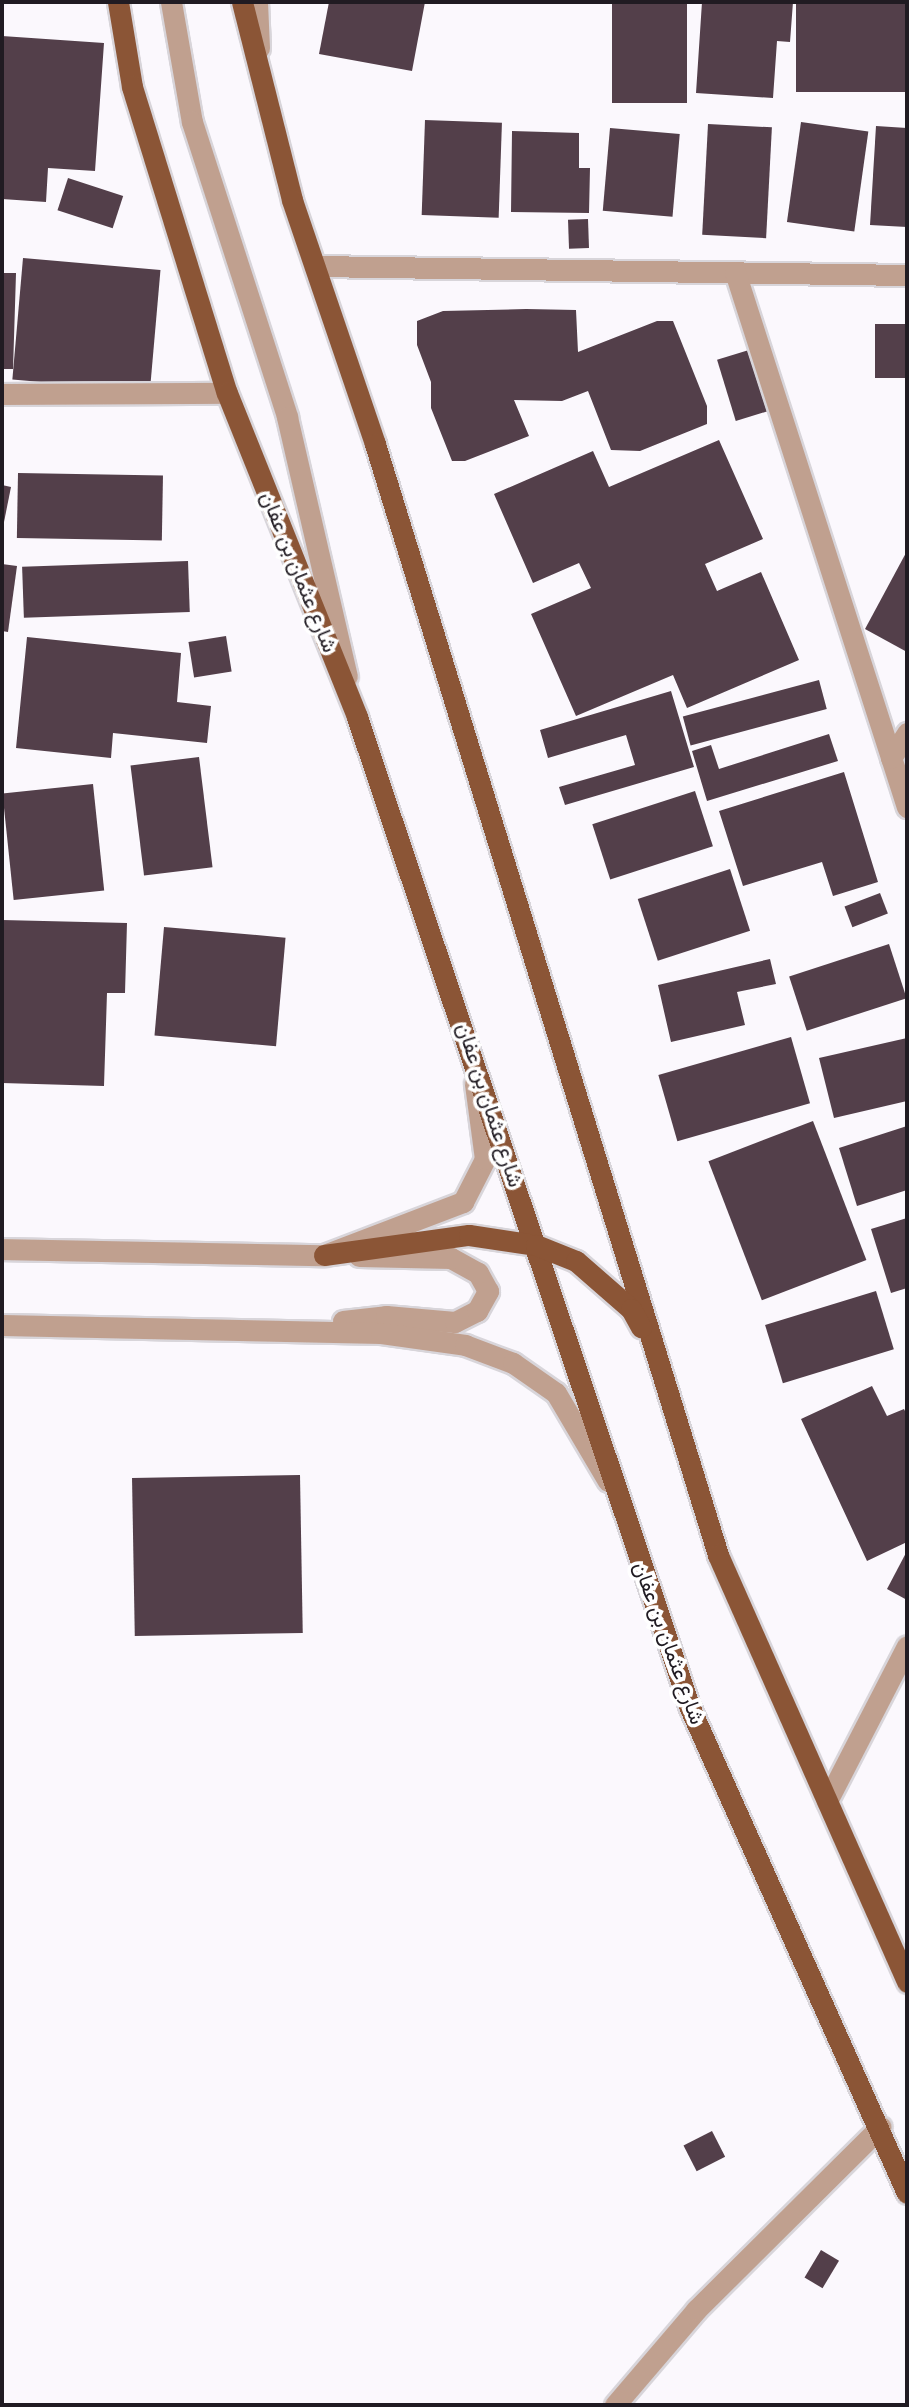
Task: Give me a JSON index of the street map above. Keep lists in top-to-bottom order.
{
  "streets": {
    "main road": ["شارع عثمان بن عفان"]
  }
}
